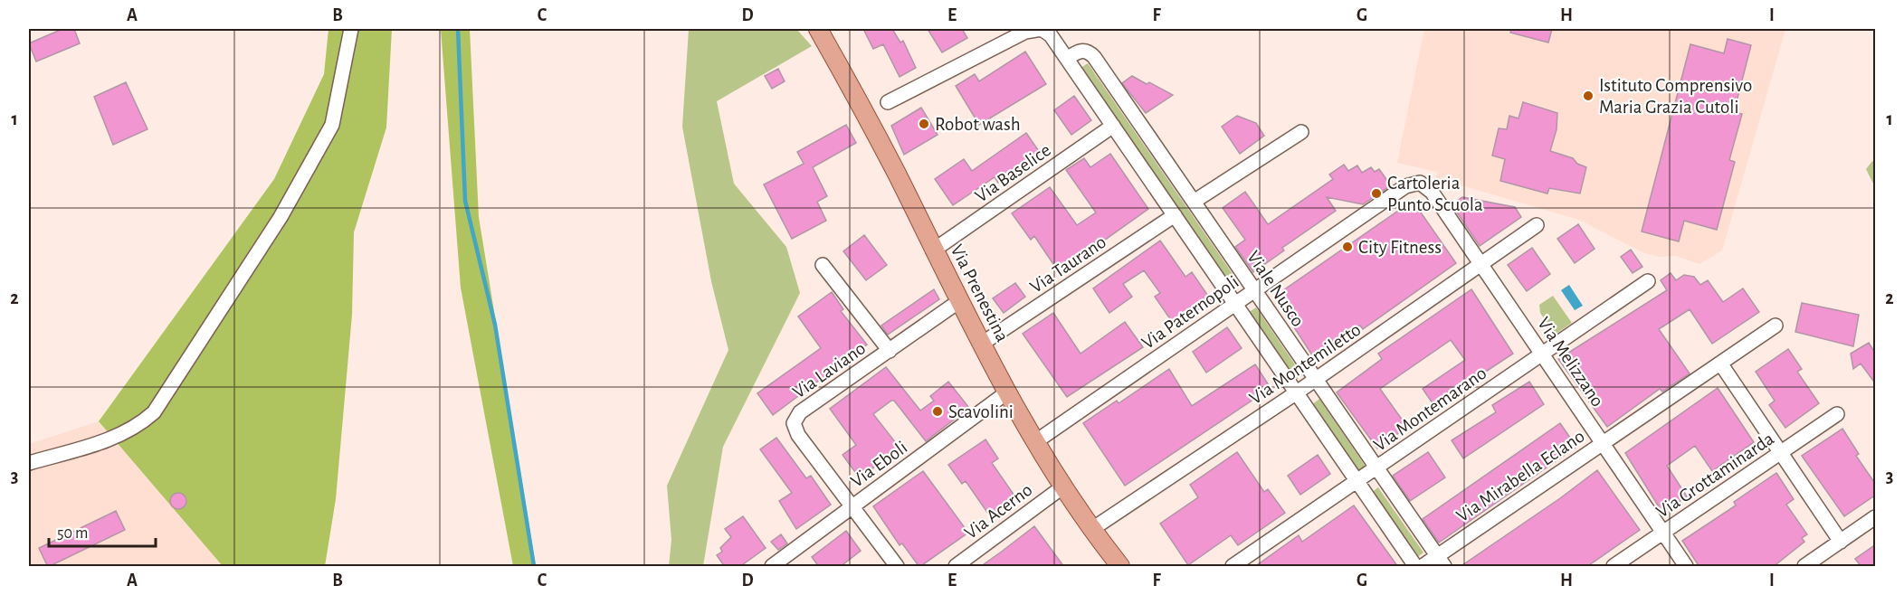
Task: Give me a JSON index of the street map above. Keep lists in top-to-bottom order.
{
  "streets": {
    "main road": ["Via Prenestina"],
    "street": [
      "Via Baselice",
      "Via Taurano",
      "Viale Nusco",
      "Via Paternopoli",
      "Via Melizzano",
      "Via Montemiletto",
      "Via Laviano",
      "Via Montemarano",
      "Via Eboli",
      "Via Grottaminarda",
      "Via Mirabella Eclano",
      "Via Acerno"
    ]
  },
  "crossings": [
    ["Via Baselice", "Via Prenestina"],
    ["Via Taurano", "Via Prenestina"],
    ["Viale Nusco", "Via Paternopoli"],
    ["Viale Nusco", "Via Montemiletto"],
    ["Viale Nusco", "Via Montemarano"],
    ["Viale Nusco", "Via Mirabella Eclano"],
    ["Via Prenestina", "Via Paternopoli"],
    ["Via Prenestina", "Via Montemiletto"],
    ["Via Prenestina", "Via Laviano"],
    ["Via Prenestina", "Via Eboli"],
    ["Via Prenestina", "Via Acerno"],
    ["Via Paternopoli", "Via Melizzano"],
    ["Via Melizzano", "Via Montemiletto"],
    ["Via Melizzano", "Via Montemarano"],
    ["Via Melizzano", "Via Grottaminarda"],
    ["Via Melizzano", "Via Mirabella Eclano"],
    ["Via Laviano", "Via Eboli"]
  ],
  "places": [
    "Istituto Comprensivo Maria Grazia Cutoli",
    "Robot wash",
    "Cartoleria Punto Scuola",
    "City Fitness",
    "Scavolini"
  ],
  "scale_bar": "50 m",
  "grid": {
    "columns": [
      "A",
      "B",
      "C",
      "D",
      "E",
      "F",
      "G",
      "H",
      "I"
    ],
    "rows": ["1", "2", "3"]
  }
}
